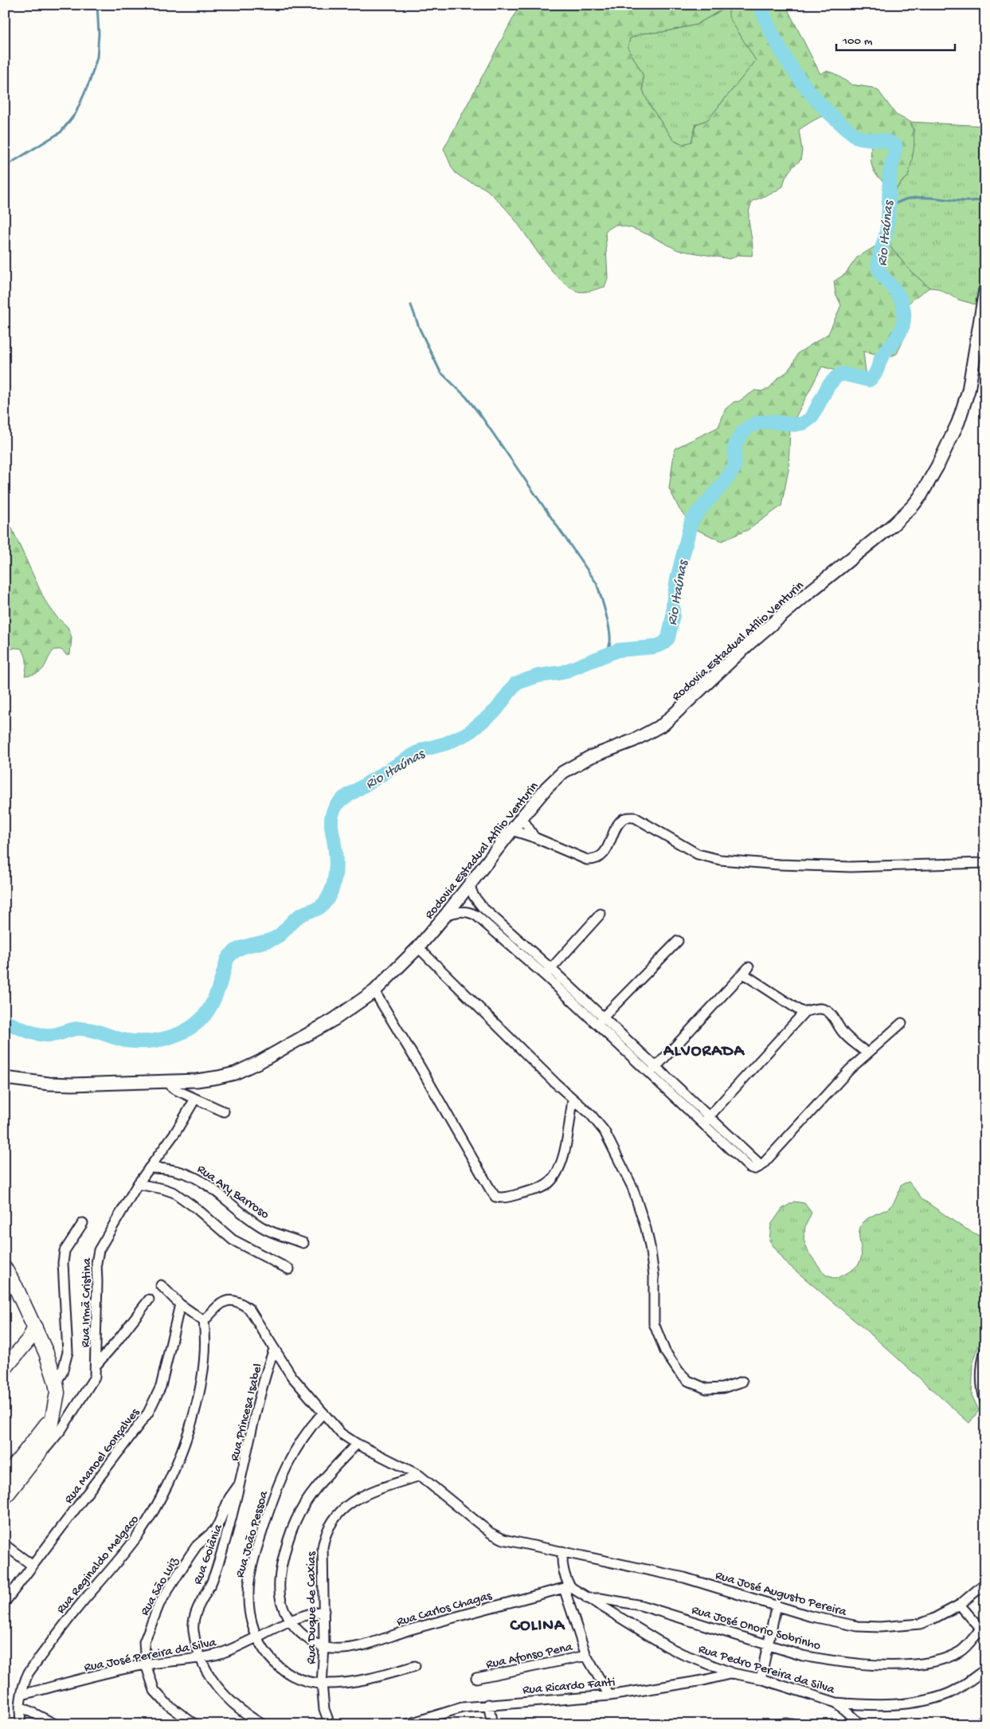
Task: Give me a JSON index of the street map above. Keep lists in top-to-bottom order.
{
  "streets": {
    "main road": ["Rodovia Estadual Atílio Venturin"],
    "street": [
      "Rua Ary Barroso",
      "Rua Irmã Cristina",
      "Rua Princesa Isabel",
      "Rua Manoel Gonçalves",
      "Rua João Pessoa",
      "Rua Goiânia",
      "Rua Reginaldo Melgaco",
      "Rua São Luiz",
      "Rua José Augusto Pereira",
      "Rua Carlos Chagas",
      "Rua Duque de Caxias",
      "Rua José Onorio Sobrinho",
      "Rua José Pereira da Silva",
      "Rua Afonso Pena",
      "Rua Pedro Pereira da Silva",
      "Rua Ricardo Fanti"
    ]
  },
  "crossings": [
    ["Rua Ary Barroso", "Rua Irmã Cristina"],
    ["Rua Princesa Isabel", "Rua Goiânia"],
    ["Rua Princesa Isabel", "Rua São Luiz"],
    ["Rua Princesa Isabel", "Rua José Augusto Pereira"],
    ["Rua João Pessoa", "Rua José Augusto Pereira"],
    ["Rua João Pessoa", "Rua Duque de Caxias"],
    ["Rua João Pessoa", "Rua José Pereira da Silva"],
    ["Rua Goiânia", "Rua São Luiz"],
    ["Rua Goiânia", "Rua José Pereira da Silva"],
    ["Rua Reginaldo Melgaco", "Rua José Augusto Pereira"],
    ["Rua Reginaldo Melgaco", "Rua José Pereira da Silva"],
    ["Rua São Luiz", "Rua José Pereira da Silva"],
    ["Rua José Augusto Pereira", "Rua Duque de Caxias"],
    ["Rua Carlos Chagas", "Rua Duque de Caxias"],
    ["Rua Carlos Chagas", "Rua Pedro Pereira da Silva"],
    ["Rua Duque de Caxias", "Rua José Pereira da Silva"],
    ["Rua José Onorio Sobrinho", "Rua Pedro Pereira da Silva"],
    ["Rua Pedro Pereira da Silva", "Rua Ricardo Fanti"]
  ],
  "districts": ["ALVORADA", "COLINA"],
  "water": ["Rio Itaúnas"],
  "scale_bar": "100 m"
}
